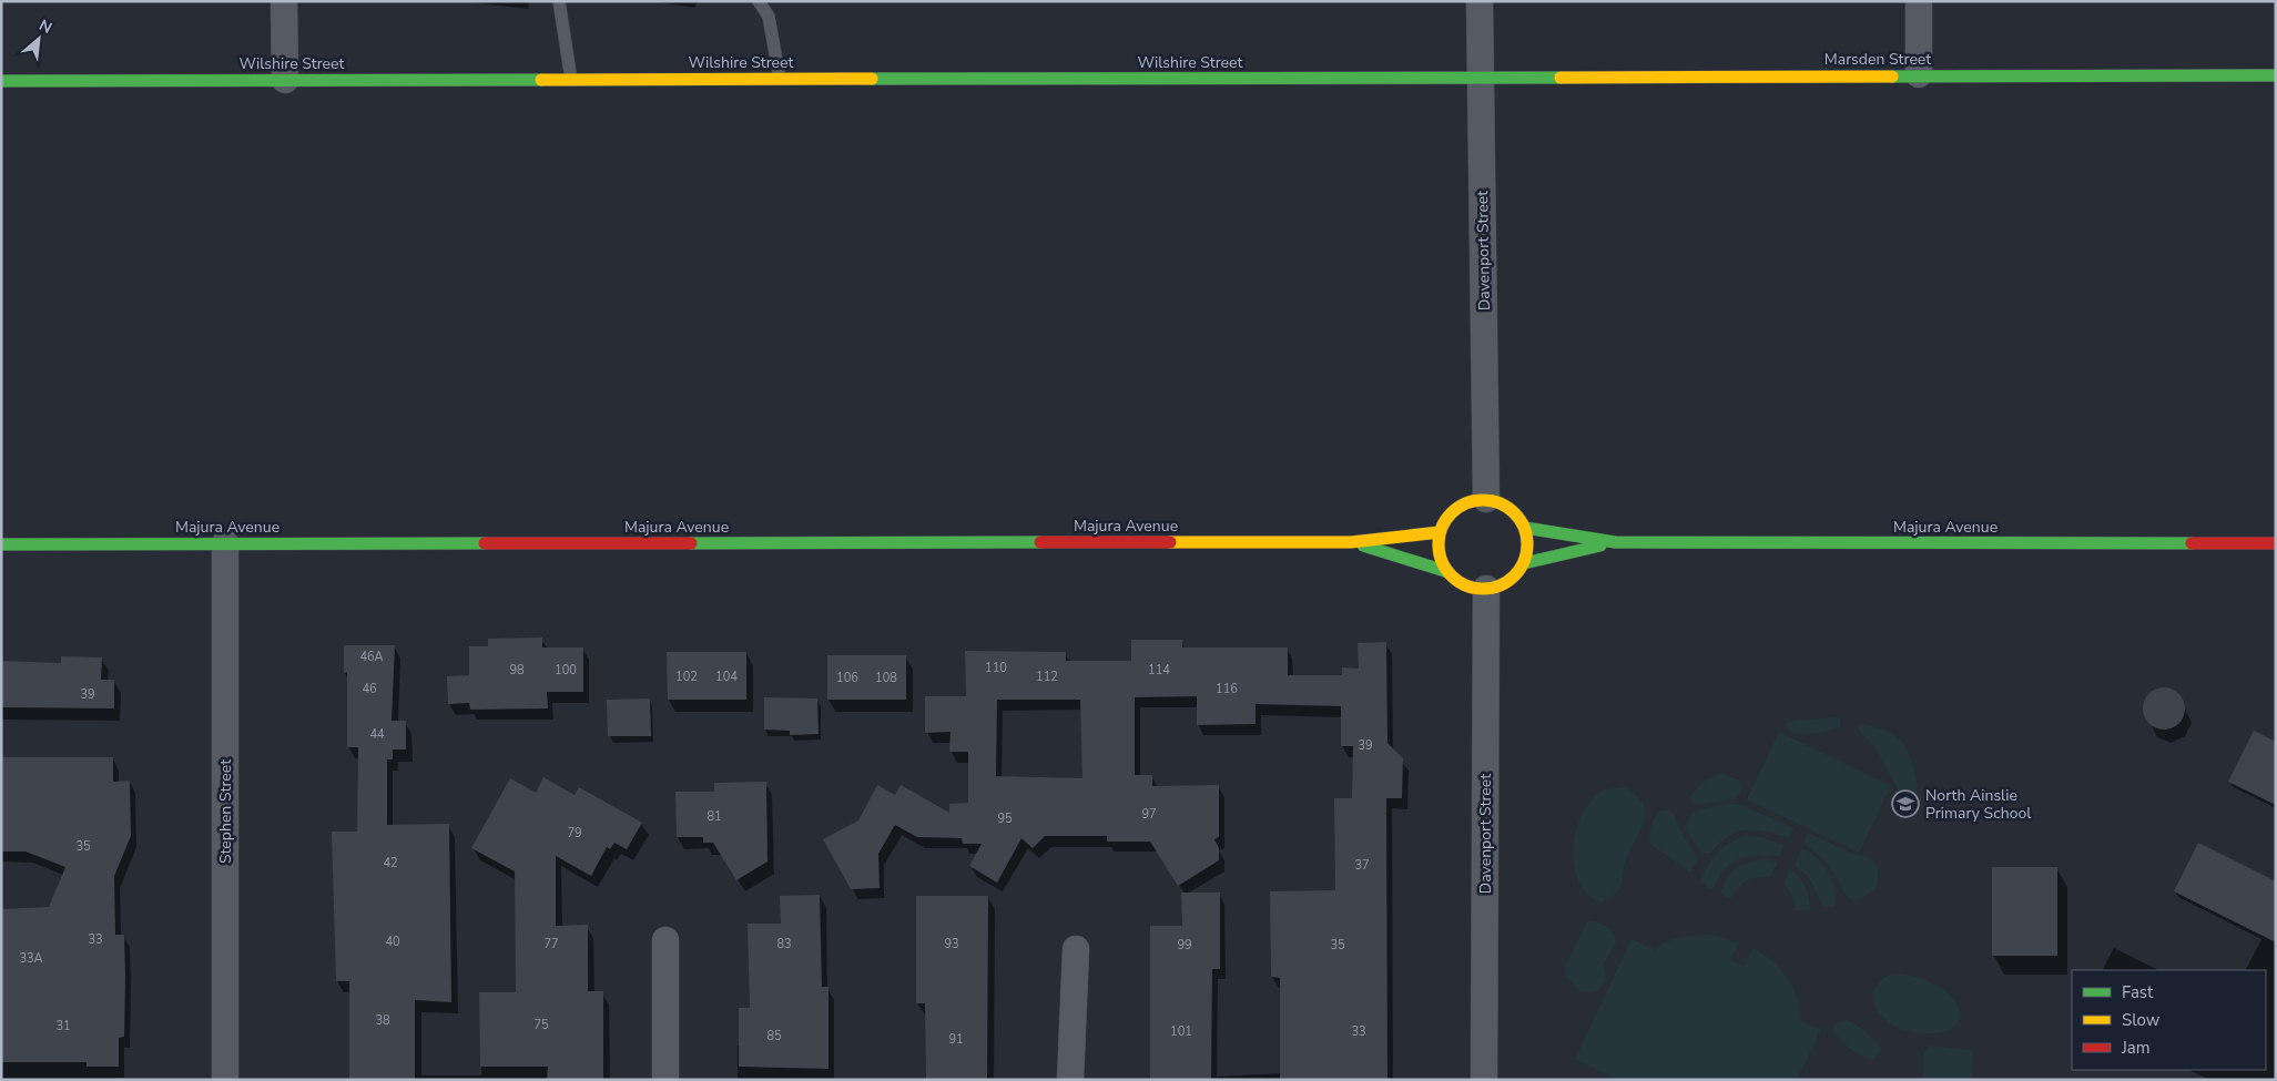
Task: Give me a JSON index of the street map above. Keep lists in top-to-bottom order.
{
  "streets": {
    "main road": ["Marsden Street", "Wilshire Street", "Majura Avenue"],
    "street": ["Davenport Street", "Stephen Street"]
  },
  "crossings": [
    ["Marsden Street", "Wilshire Street"],
    ["Marsden Street", "Davenport Street"],
    ["Wilshire Street", "Davenport Street"],
    ["Davenport Street", "Majura Avenue"],
    ["Majura Avenue", "Stephen Street"]
  ],
  "places": {
    "school or university": ["North Ainslie Primary School"]
  },
  "house_numbers": [
    "46A",
    "110",
    "98",
    "100",
    "114",
    "102",
    "104",
    "112",
    "106",
    "108",
    "46",
    "116",
    "39",
    "44",
    "39",
    "97",
    "81",
    "95",
    "79",
    "35",
    "42",
    "37",
    "33",
    "40",
    "77",
    "83",
    "93",
    "99",
    "35",
    "33A",
    "38",
    "75",
    "31",
    "101",
    "33",
    "85",
    "91"
  ],
  "legend": ["Fast", "Slow", "Jam"],
  "north": "top right"
}
